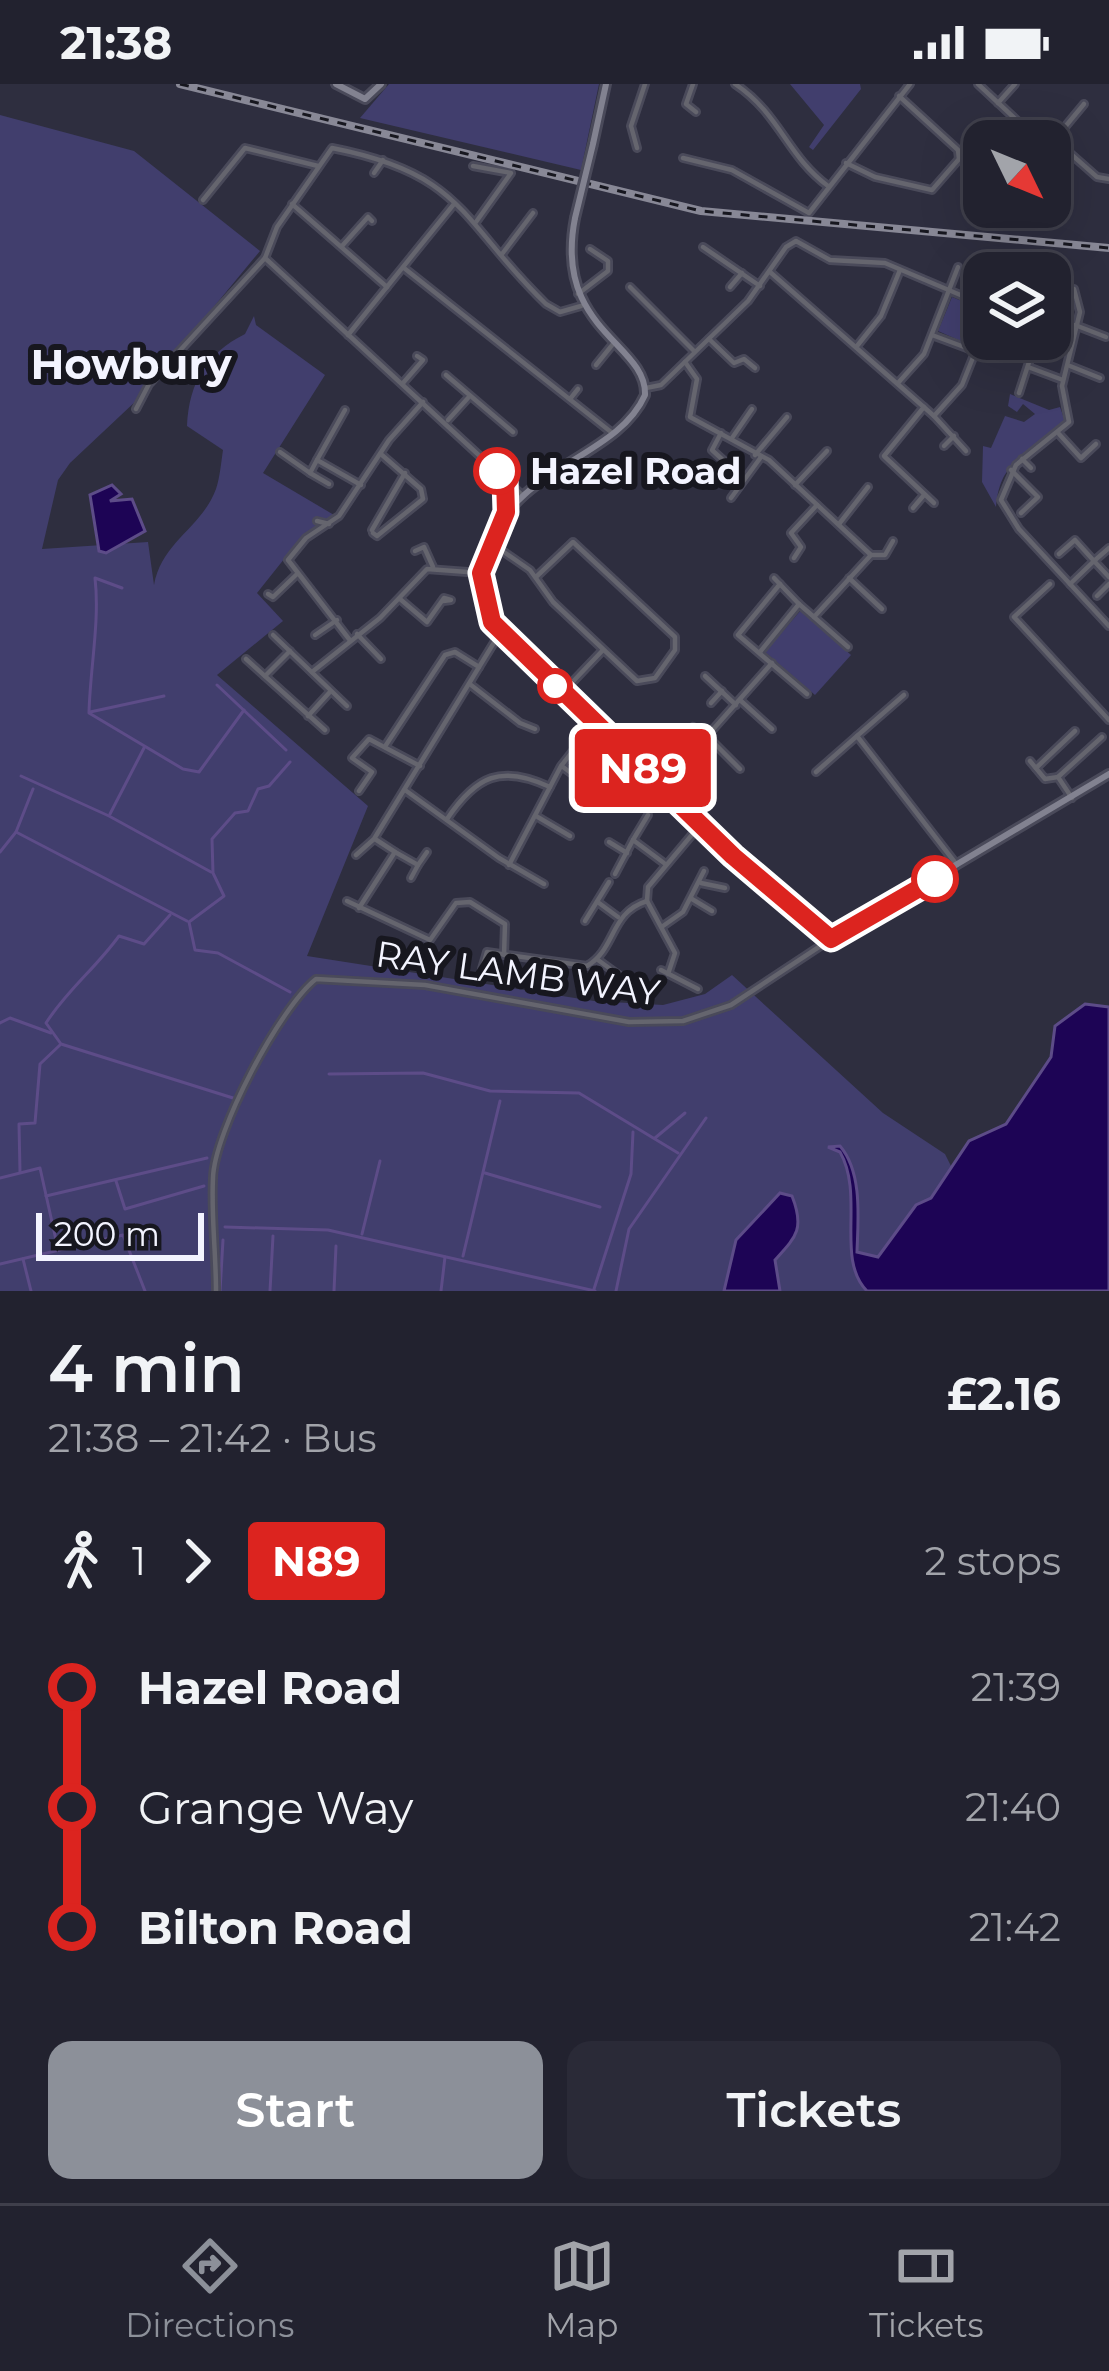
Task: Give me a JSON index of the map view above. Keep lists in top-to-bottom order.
{
  "streets": {
    "street": ["RAY LAMB WAY"]
  },
  "districts": ["Howbury"],
  "places": ["Hazel Road"],
  "lines": ["bus line N89"],
  "scale_bar": "200 m",
  "north": "bottom right",
  "page": {
    "status": "21:38",
    "on_map": "N89",
    "scale": "200 m",
    "heading": ["4 min", "21:38 – 21:42 · Bus", "£2.16"],
    "legs": ["1", "N89", "2 stops"],
    "list": [
      {
        "name": "Hazel Road",
        "value": "21:39"
      },
      {
        "name": "Grange Way",
        "value": "21:40"
      },
      {
        "name": "Bilton Road",
        "value": "21:42"
      }
    ],
    "buttons": ["Start", "Tickets"],
    "tabs": ["Directions", "Map", "Tickets"]
  }
}
